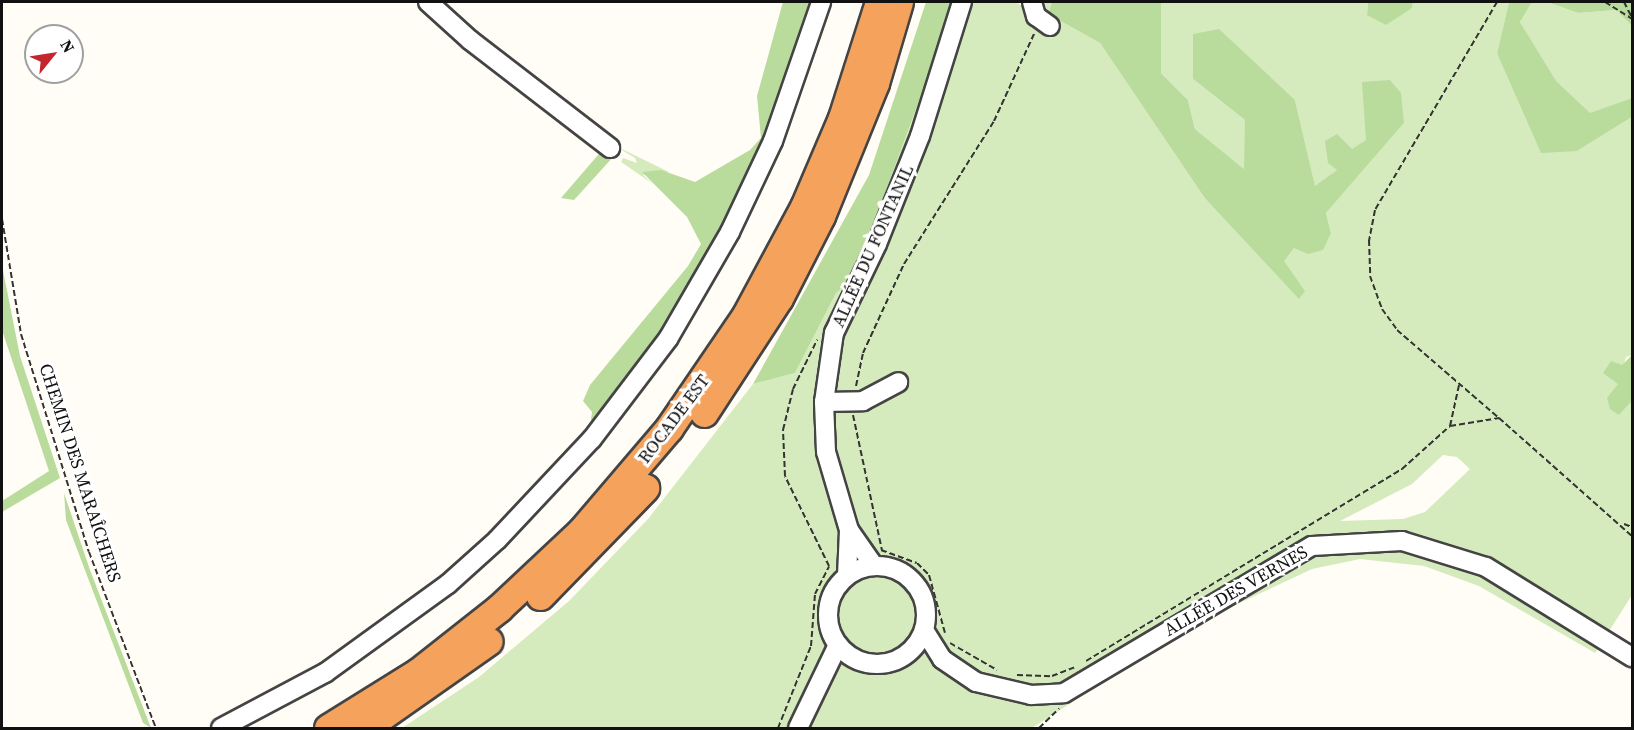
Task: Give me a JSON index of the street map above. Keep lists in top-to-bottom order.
{
  "streets": {
    "highway": ["ROCADE EST"],
    "street": ["ALLÉE DU FONTANIL", "ALLÉE DES VERNES"],
    "path": ["CHEMIN DES MARAÎCHERS"]
  },
  "crossings": [
    ["ALLÉE DU FONTANIL", "ALLÉE DES VERNES"]
  ],
  "north": "top right"
}
